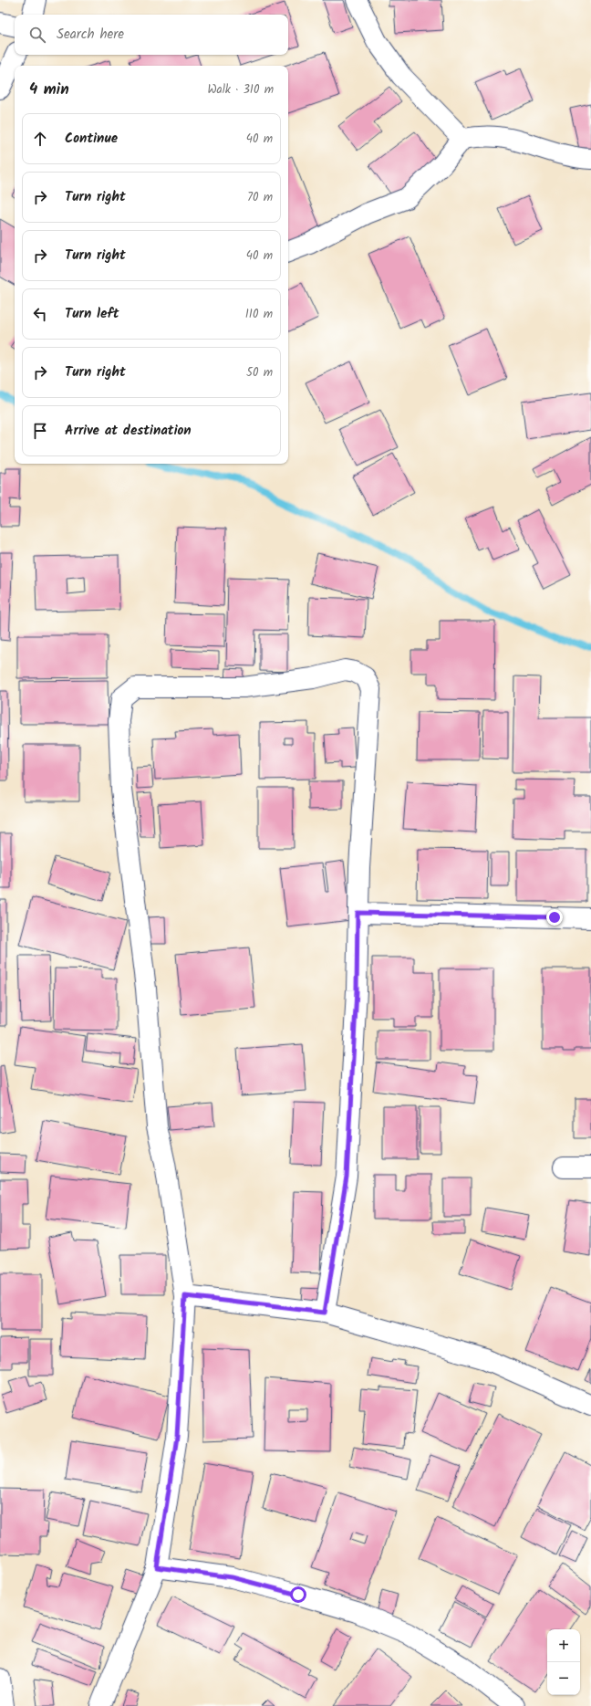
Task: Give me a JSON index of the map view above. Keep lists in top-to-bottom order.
{
  "page": {
    "search": "Search here",
    "heading": ["4 min", "Walk · 310 m"],
    "list": [
      ["Continue", "40 m"],
      ["Turn right", "70 m"],
      ["Turn right", "40 m"],
      ["Turn left", "110 m"],
      ["Turn right", "50 m"],
      "Arrive at destination"
    ],
    "map_buttons": ["+", "−"]
  }
}
